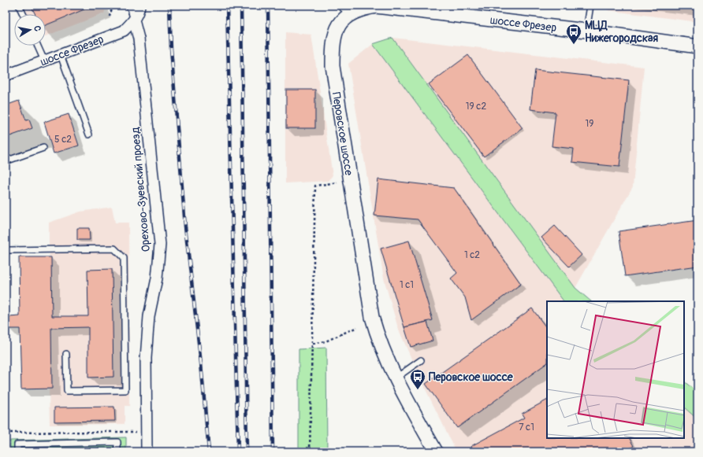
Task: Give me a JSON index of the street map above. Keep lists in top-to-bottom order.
{
  "streets": {
    "street": ["шоссе Фрезер", "Перовское шоссе", "Орехово-Зуевский проезд"]
  },
  "crossings": [
    ["шоссе Фрезер", "Перовское шоссе"],
    ["шоссе Фрезер", "Орехово-Зуевский проезд"]
  ],
  "places": {
    "bus stop": ["МЦД Нижегородская", "Перовское шоссе"]
  },
  "house_numbers": [
    "19 с2",
    "19",
    "5 с2",
    "1 с2",
    "1 с1",
    "7 с1"
  ],
  "north": "right"
}
